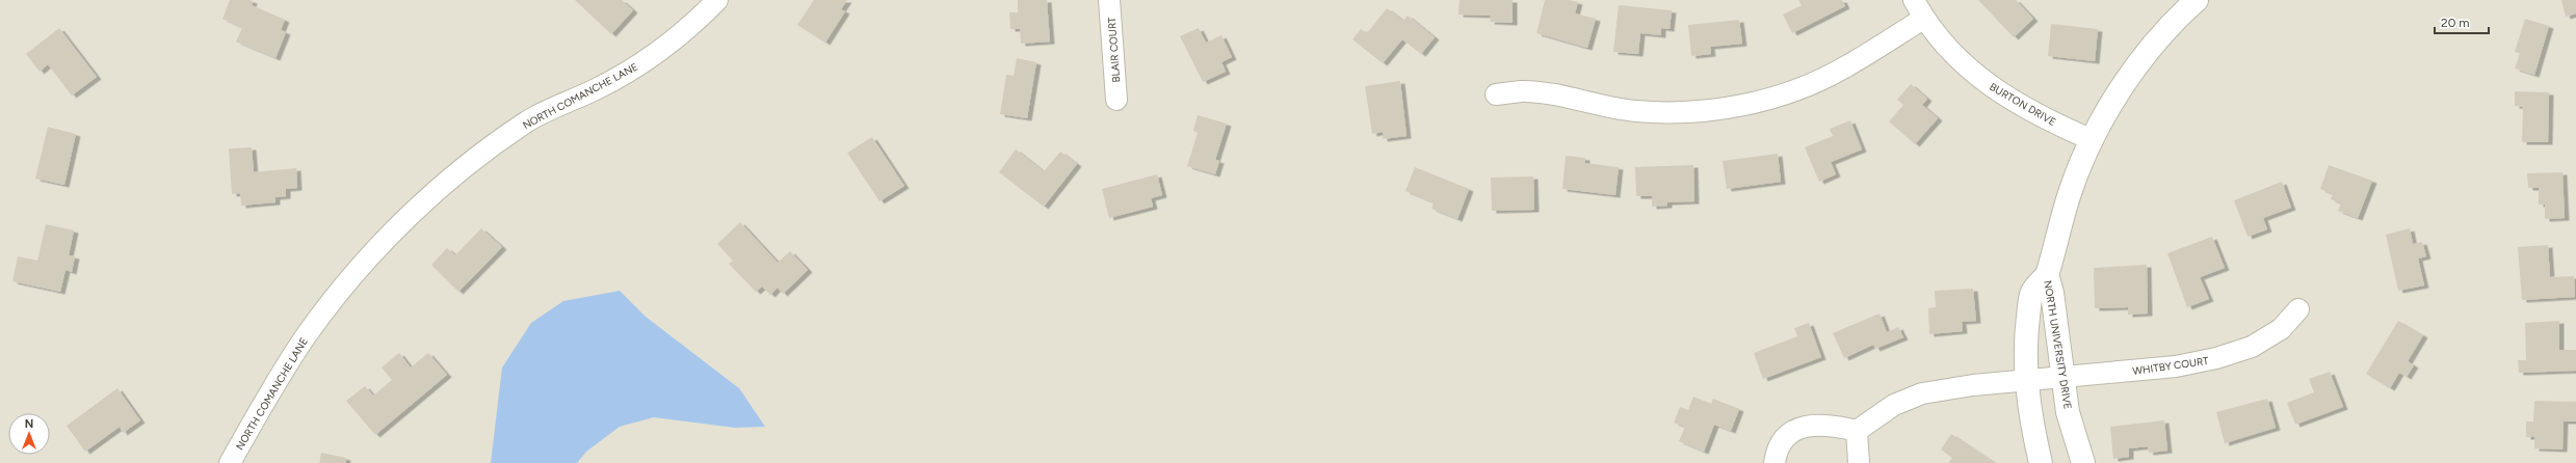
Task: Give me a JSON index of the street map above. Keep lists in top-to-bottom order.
{
  "streets": {
    "street": [
      "BLAIR COURT",
      "NORTH COMANCHE LANE",
      "BURTON DRIVE",
      "NORTH UNIVERSITY DRIVE",
      "WHITBY COURT"
    ]
  },
  "crossings": [
    ["BURTON DRIVE", "NORTH UNIVERSITY DRIVE"],
    ["NORTH UNIVERSITY DRIVE", "WHITBY COURT"]
  ],
  "scale_bar": "20 m",
  "north": "top"
}
